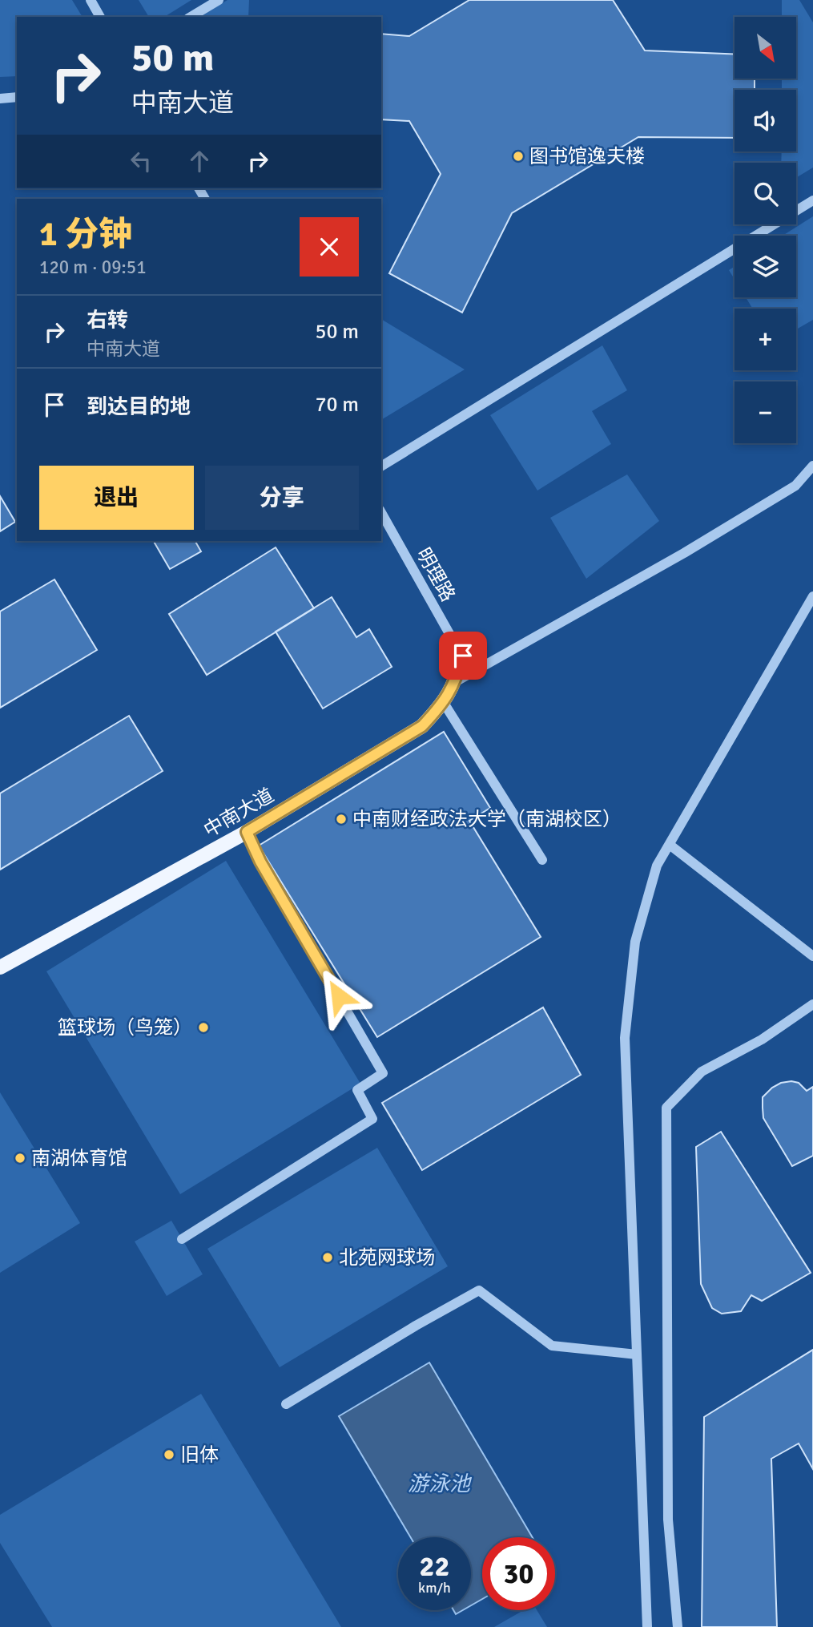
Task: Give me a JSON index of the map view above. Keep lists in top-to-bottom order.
{
  "streets": {
    "main road": ["中南大道"],
    "street": ["明理路"]
  },
  "crossings": [
    ["明理路", "中南大道"]
  ],
  "water": ["游泳池"],
  "places": [
    "图书馆逸夫楼",
    "中南财经政法大学（南湖校区）",
    "篮球场（鸟笼）",
    "南湖体育馆",
    "北苑网球场",
    "旧体"
  ],
  "north": "bottom right",
  "page": {
    "map_buttons": ["+", "−"],
    "turn": ["50 m", "中南大道"],
    "heading": ["1 分钟", "120 m · 09:51"],
    "list": [
      {
        "name": "右转",
        "note": "中南大道",
        "value": "50 m"
      },
      {
        "name": "到达目的地",
        "value": "70 m"
      }
    ],
    "buttons": ["退出", "分享"],
    "speed": "22 km/h",
    "limit": "30"
  }
}
